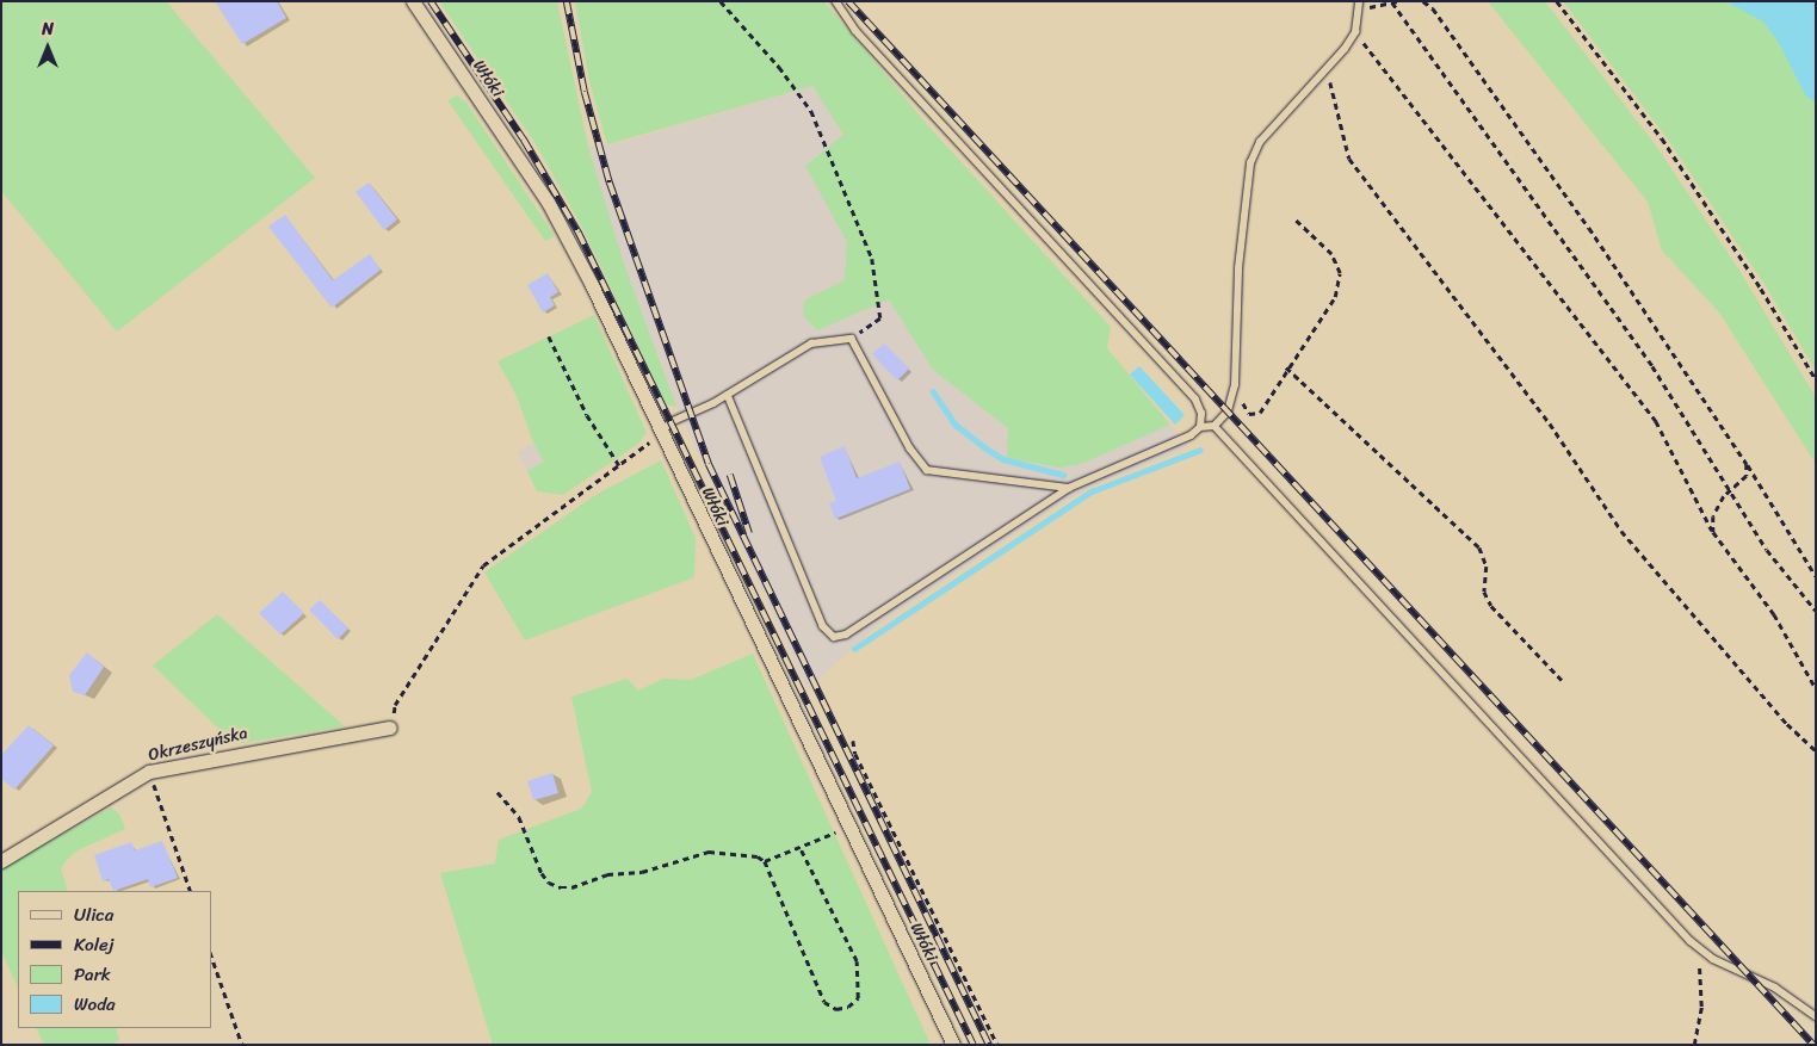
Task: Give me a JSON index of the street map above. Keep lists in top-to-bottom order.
{
  "streets": {
    "street": ["Włóki", "Okrzeszyńska"]
  },
  "legend": [
    "Ulica",
    "Kolej",
    "Park",
    "Woda"
  ],
  "north": "top"
}
